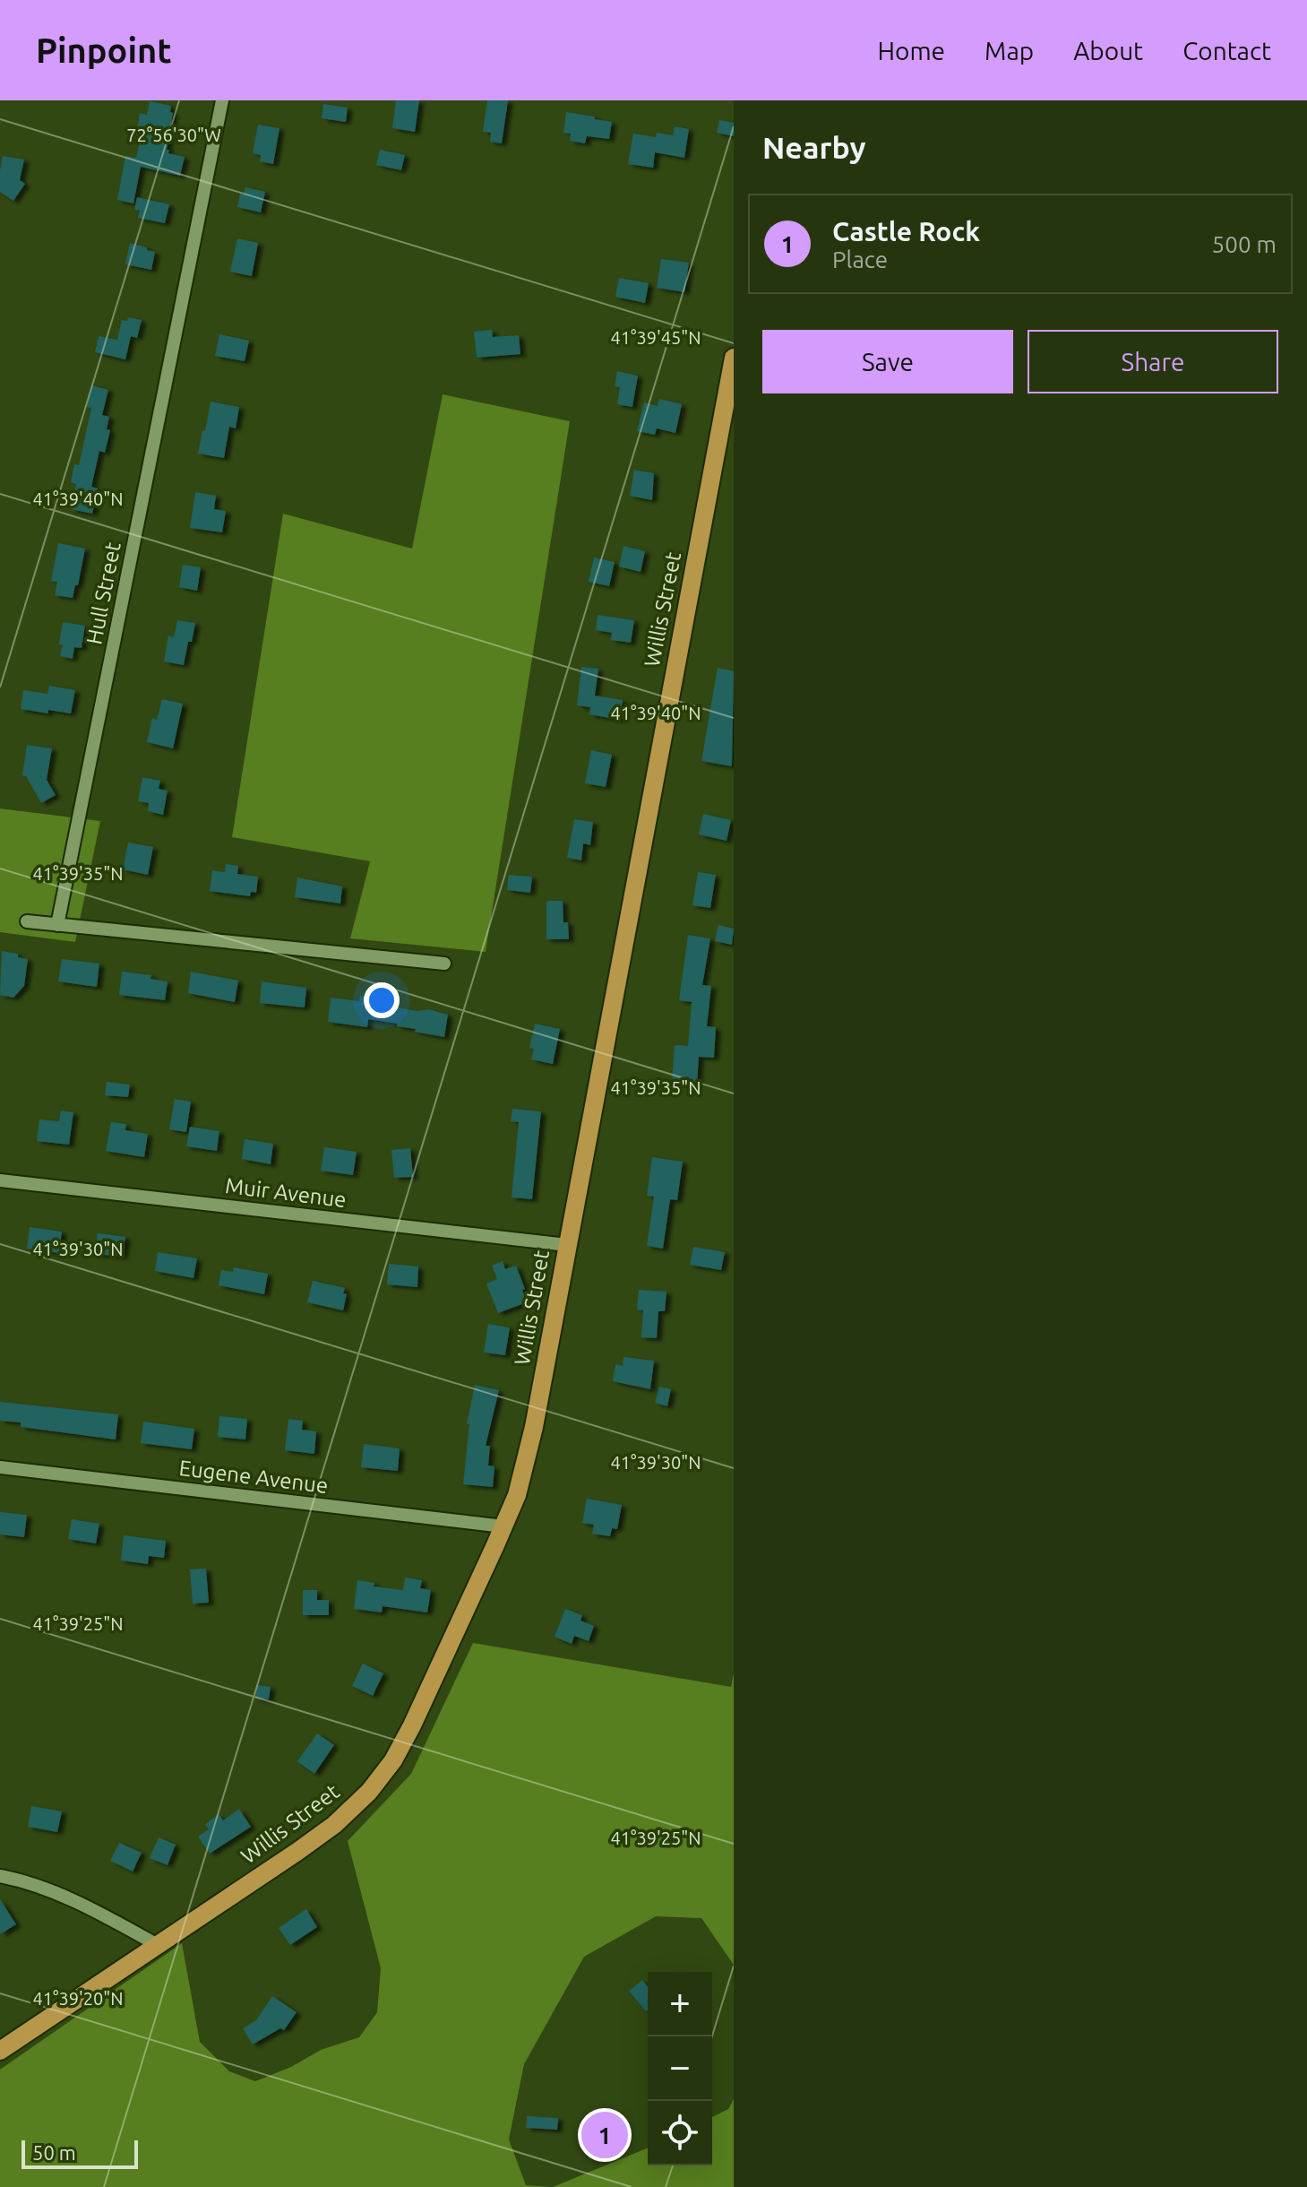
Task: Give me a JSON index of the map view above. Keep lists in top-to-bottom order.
{
  "streets": {
    "main road": ["Willis Street"],
    "street": ["Hull Street", "Muir Avenue", "Eugene Avenue"]
  },
  "crossings": [
    ["Willis Street", "Muir Avenue"],
    ["Willis Street", "Eugene Avenue"]
  ],
  "scale_bar": "50 m",
  "page": {
    "header": "Pinpoint",
    "nav": [
      "Home",
      "Map",
      "About",
      "Contact"
    ],
    "heading": "Nearby",
    "list": [
      {
        "mark": "1",
        "name": "Castle Rock",
        "note": "Place",
        "value": "500 m"
      }
    ],
    "buttons": ["Save", "Share"],
    "map_buttons": ["+", "−"],
    "pins": "1",
    "scale": "50 m"
  },
  "coordinates": [
    "72°56'30\"W",
    "41°39'45\"N",
    "41°39'40\"N",
    "41°39'35\"N",
    "41°39'30\"N",
    "41°39'25\"N",
    "41°39'20\"N"
  ]
}
